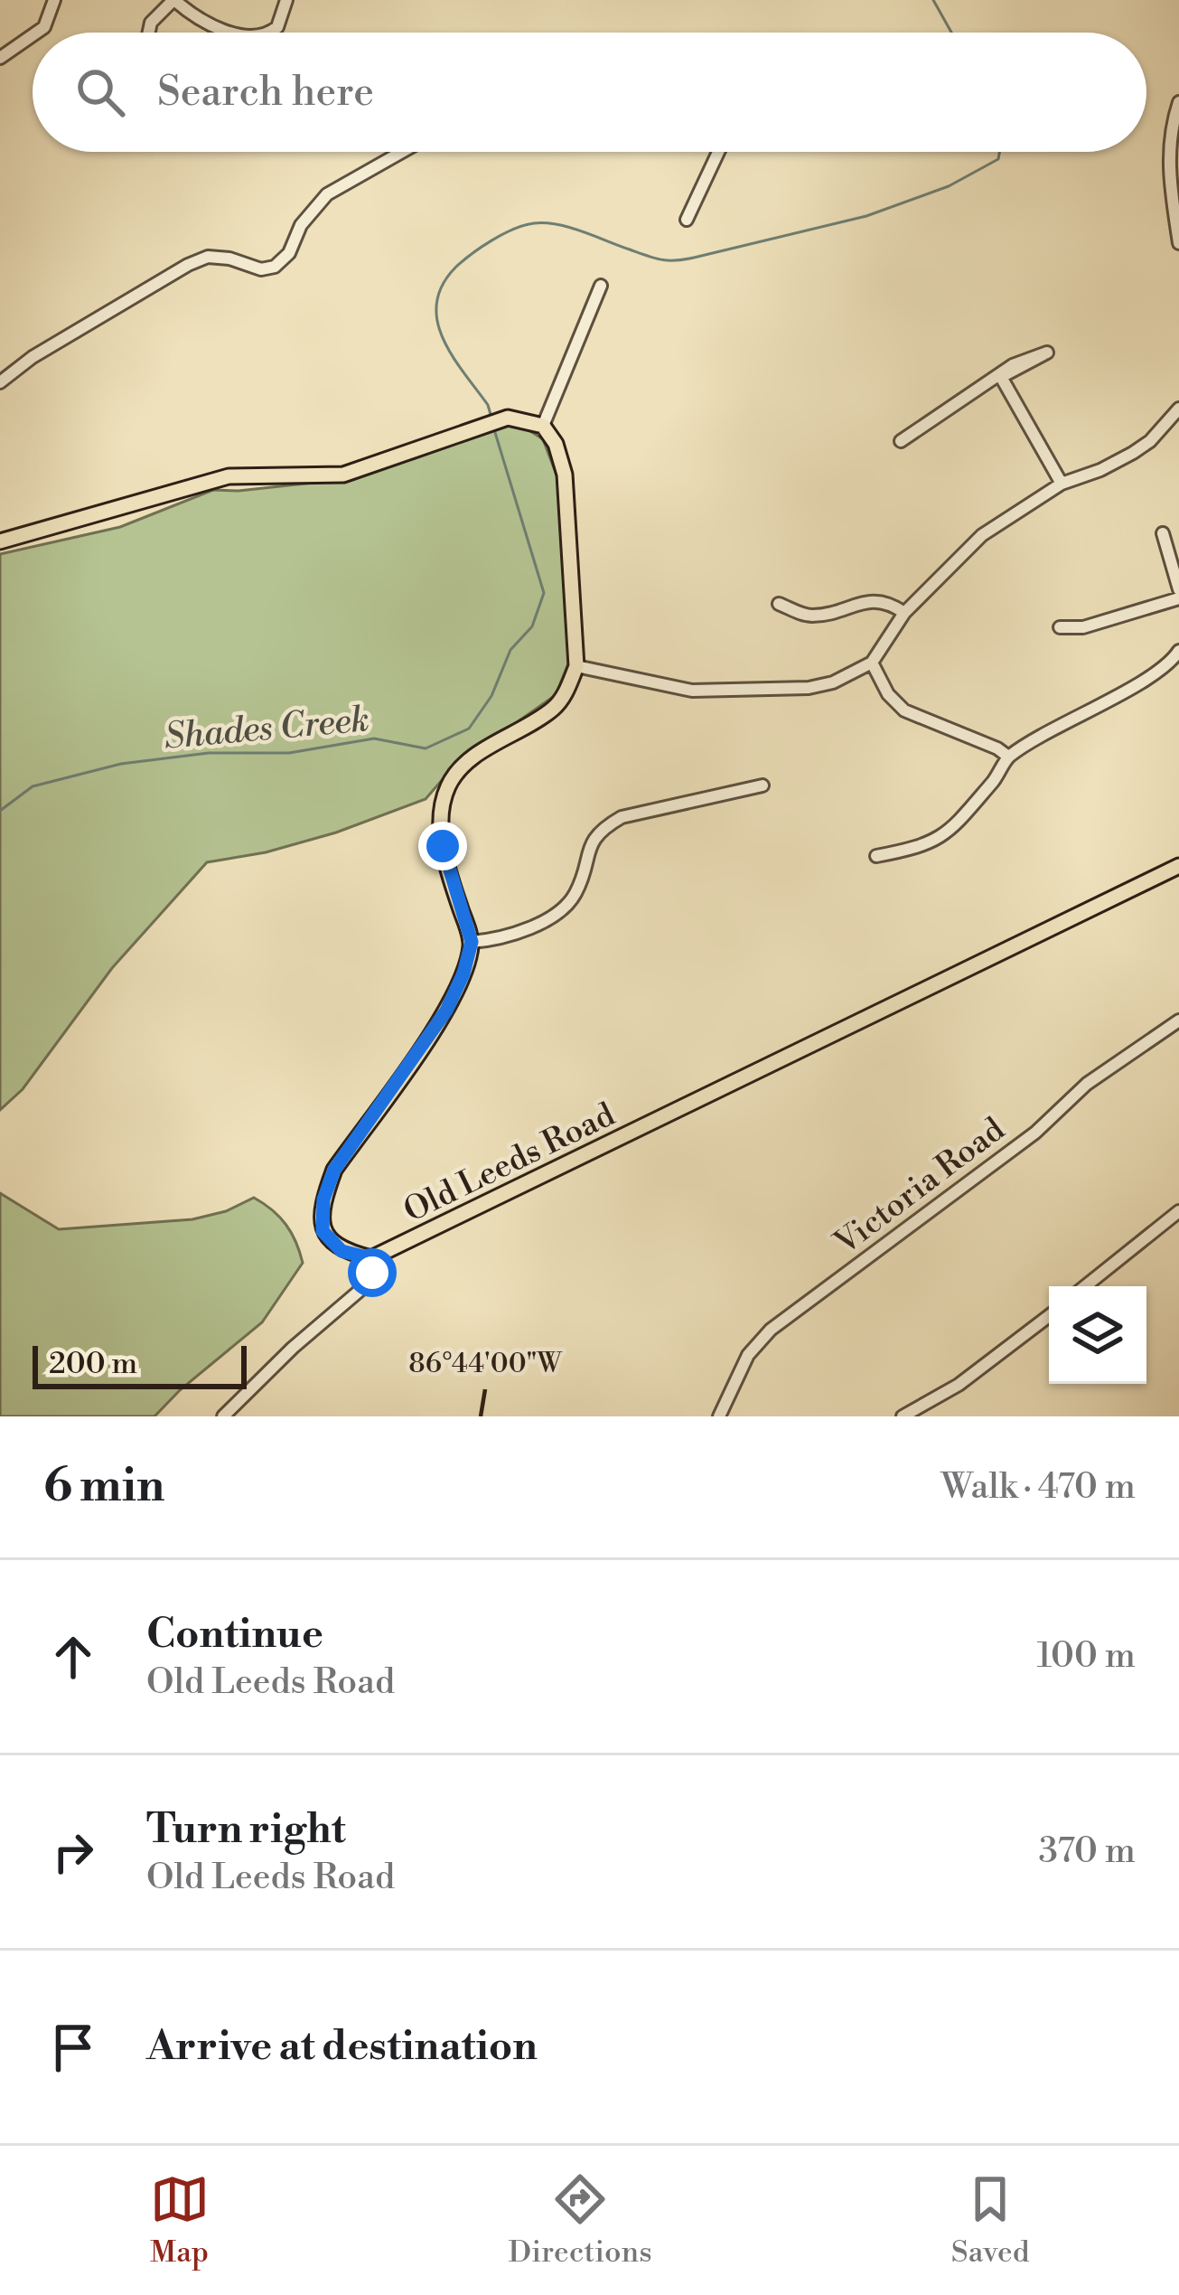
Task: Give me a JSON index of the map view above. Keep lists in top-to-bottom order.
{
  "streets": {
    "main road": ["Old Leeds Road"],
    "street": ["Victoria Road"]
  },
  "water": ["Shades Creek"],
  "scale_bar": "200 m",
  "page": {
    "search": "Search here",
    "scale": "200 m",
    "heading": ["6 min", "Walk · 470 m"],
    "list": [
      ["Continue", "Old Leeds Road", "100 m"],
      ["Turn right", "Old Leeds Road", "370 m"],
      "Arrive at destination"
    ],
    "nav": ["Map", "Directions", "Saved"]
  },
  "coordinates": ["86°44'00\"W"]
}
